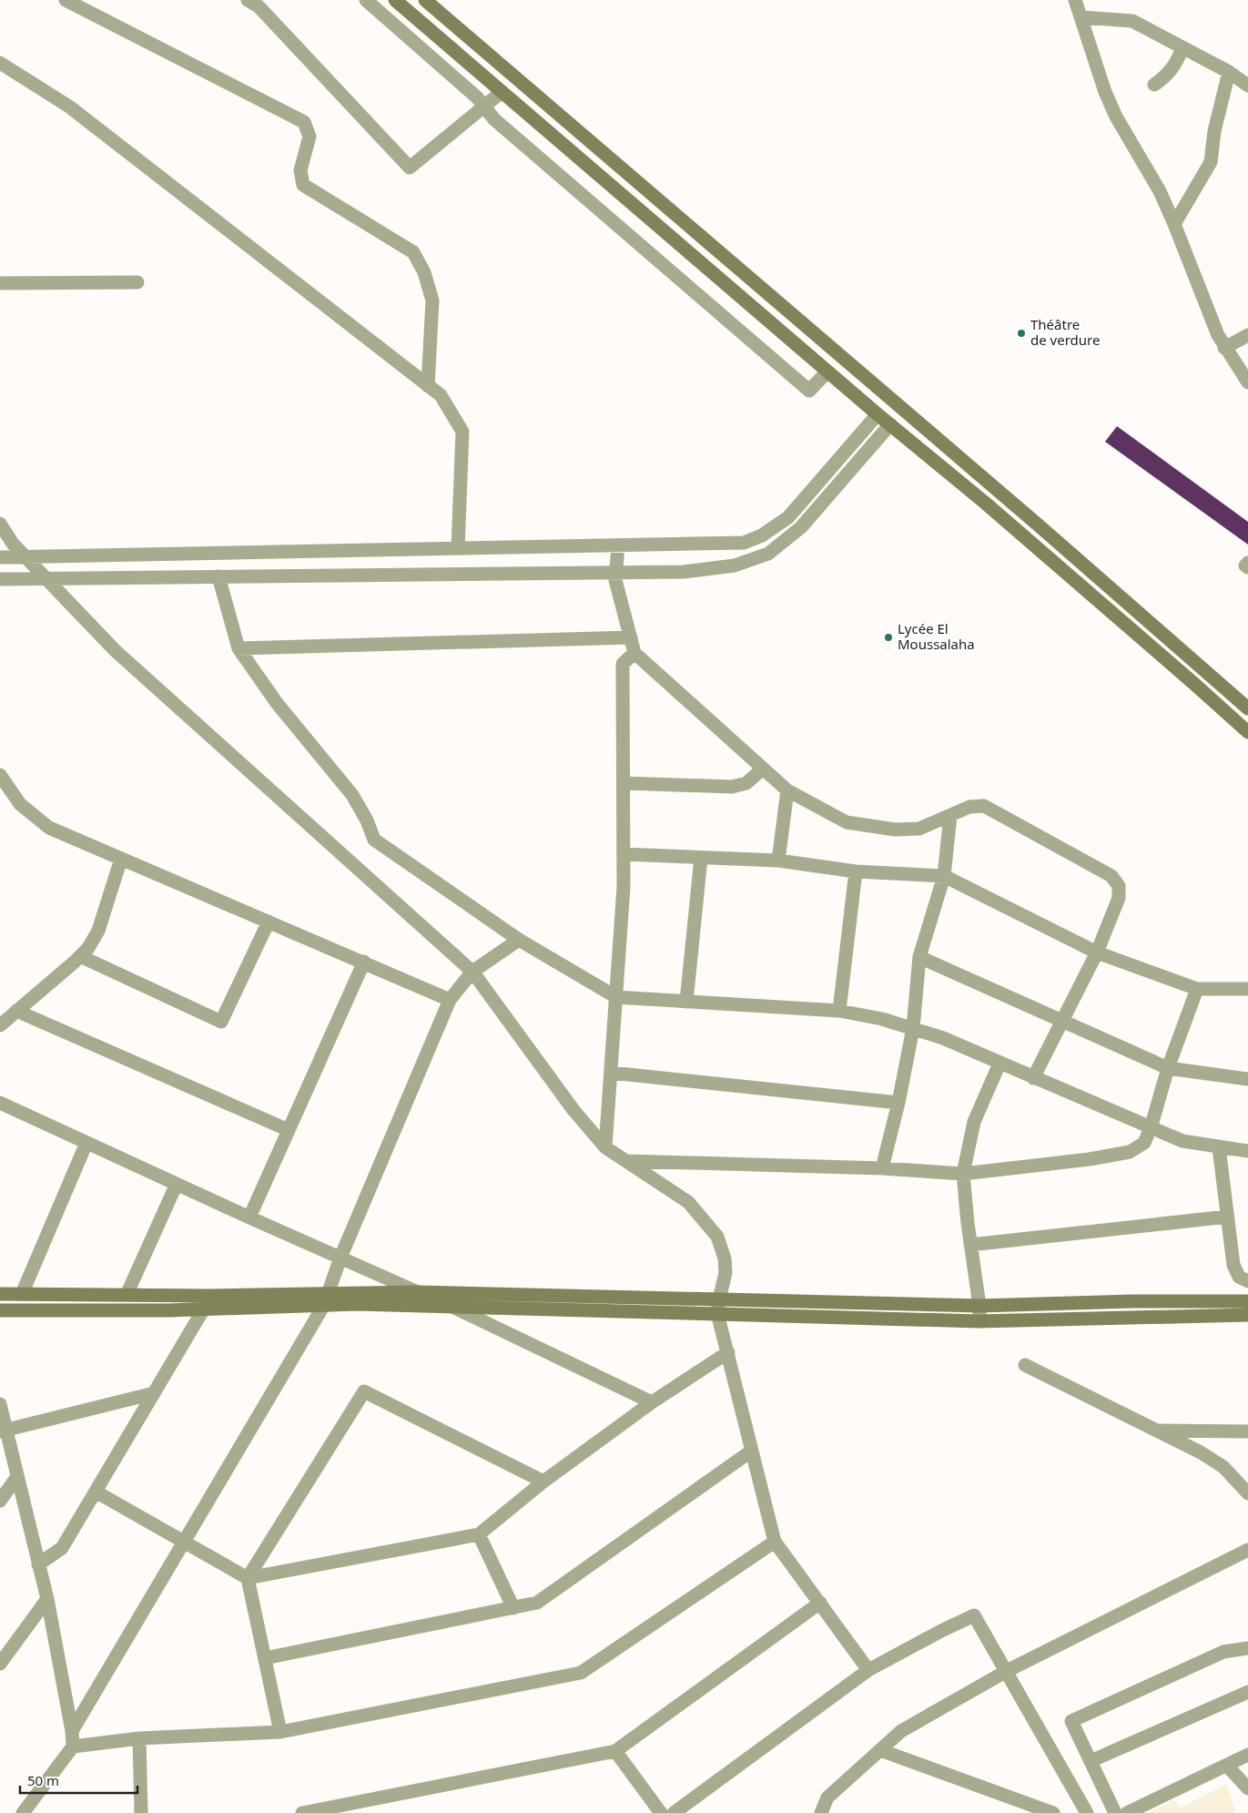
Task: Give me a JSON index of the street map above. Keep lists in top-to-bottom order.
{
  "places": ["Théâtre de verdure", "Lycée El Moussalaha"],
  "scale_bar": "50 m"
}
